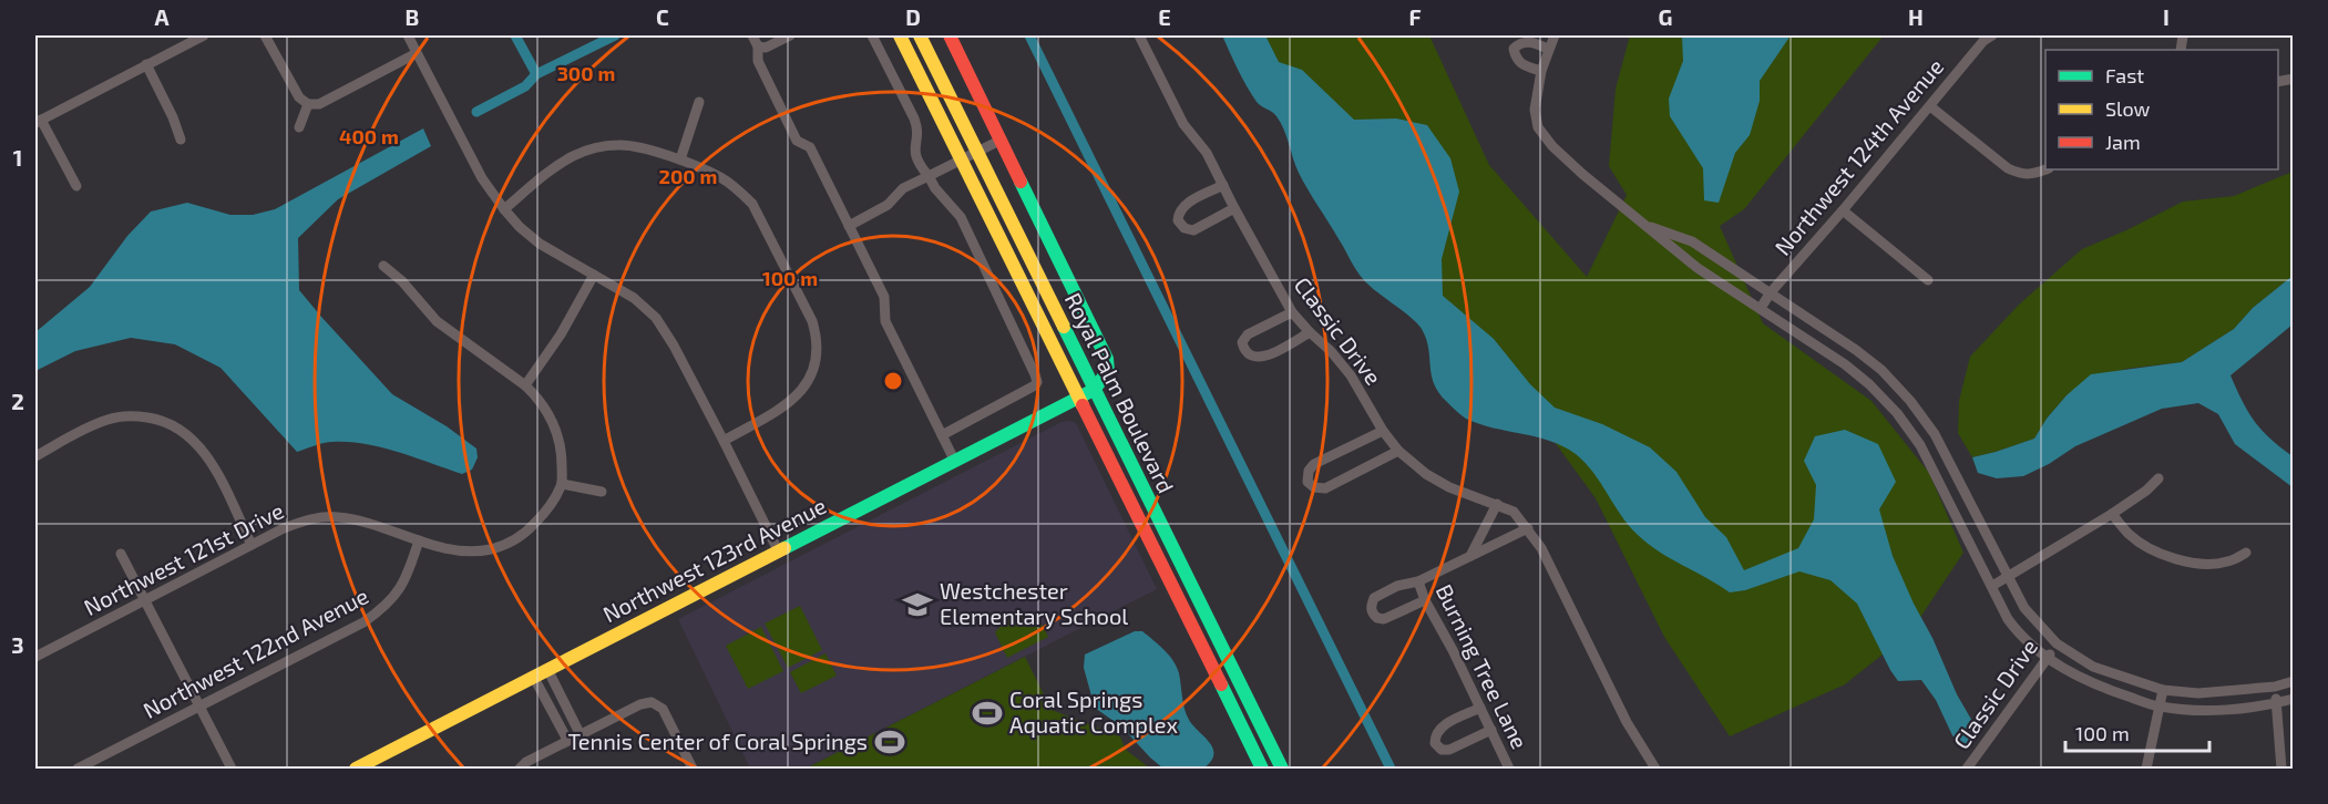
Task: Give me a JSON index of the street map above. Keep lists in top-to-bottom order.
{
  "streets": {
    "street": [
      "Northwest 124th Avenue",
      "Classic Drive",
      "Royal Palm Boulevard",
      "Northwest 121st Drive",
      "Northwest 123rd Avenue",
      "Northwest 122nd Avenue",
      "Burning Tree Lane"
    ]
  },
  "crossings": [
    ["Royal Palm Boulevard", "Northwest 123rd Avenue"],
    ["Northwest 121st Drive", "Northwest 122nd Avenue"]
  ],
  "places": {
    "school or university": ["Westchester Elementary School"],
    "sports": ["Coral Springs Aquatic Complex", "Tennis Center of Coral Springs"]
  },
  "legend": ["Fast", "Slow", "Jam"],
  "scale_bar": "100 m",
  "grid": {
    "columns": [
      "A",
      "B",
      "C",
      "D",
      "E",
      "F",
      "G",
      "H",
      "I"
    ],
    "rows": ["1", "2", "3"]
  },
  "rings": [
    "300 m",
    "400 m",
    "200 m",
    "100 m"
  ]
}
